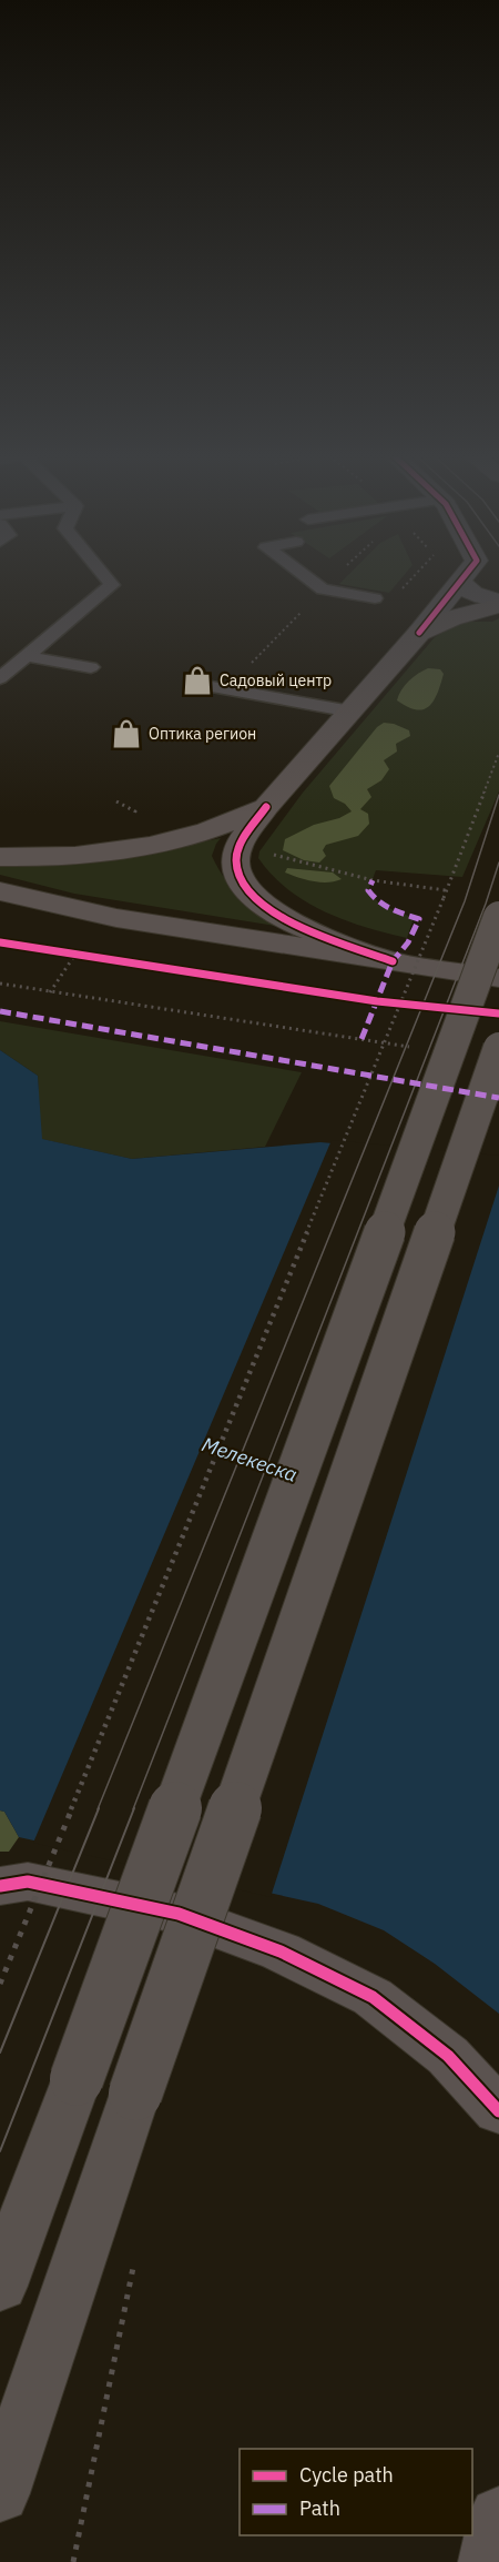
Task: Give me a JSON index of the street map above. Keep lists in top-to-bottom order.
{
  "water": ["Мелекеска"],
  "places": {
    "shop": ["Садовый центр", "Оптика регион"]
  },
  "legend": ["Cycle path", "Path"]
}
